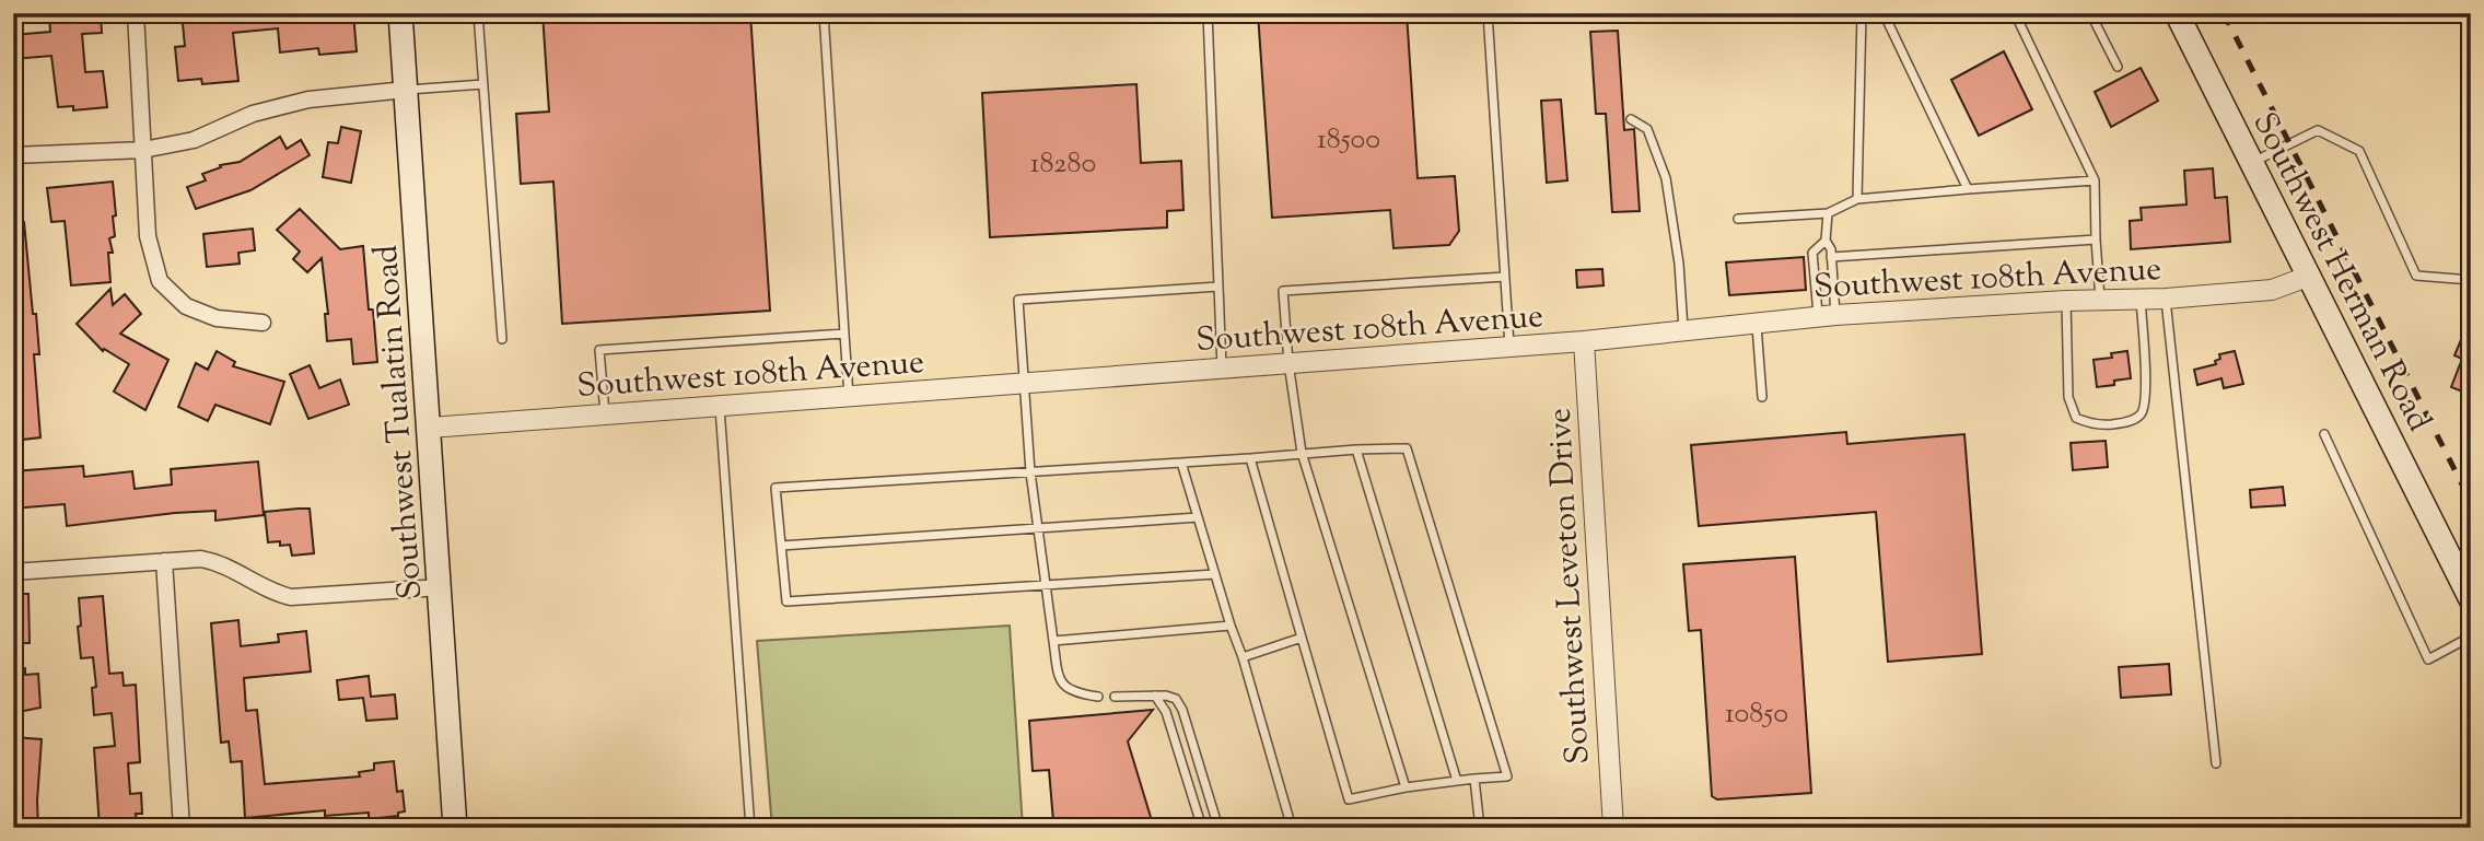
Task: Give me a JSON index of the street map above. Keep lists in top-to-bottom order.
{
  "streets": {
    "main road": ["Southwest Herman Road", "Southwest Tualatin Road"],
    "street": ["Southwest 108th Avenue", "Southwest Leveton Drive"]
  },
  "crossings": [
    ["Southwest Herman Road", "Southwest 108th Avenue"],
    ["Southwest 108th Avenue", "Southwest Tualatin Road"],
    ["Southwest 108th Avenue", "Southwest Leveton Drive"]
  ],
  "house_numbers": ["18500", "18280", "10850"]
}
